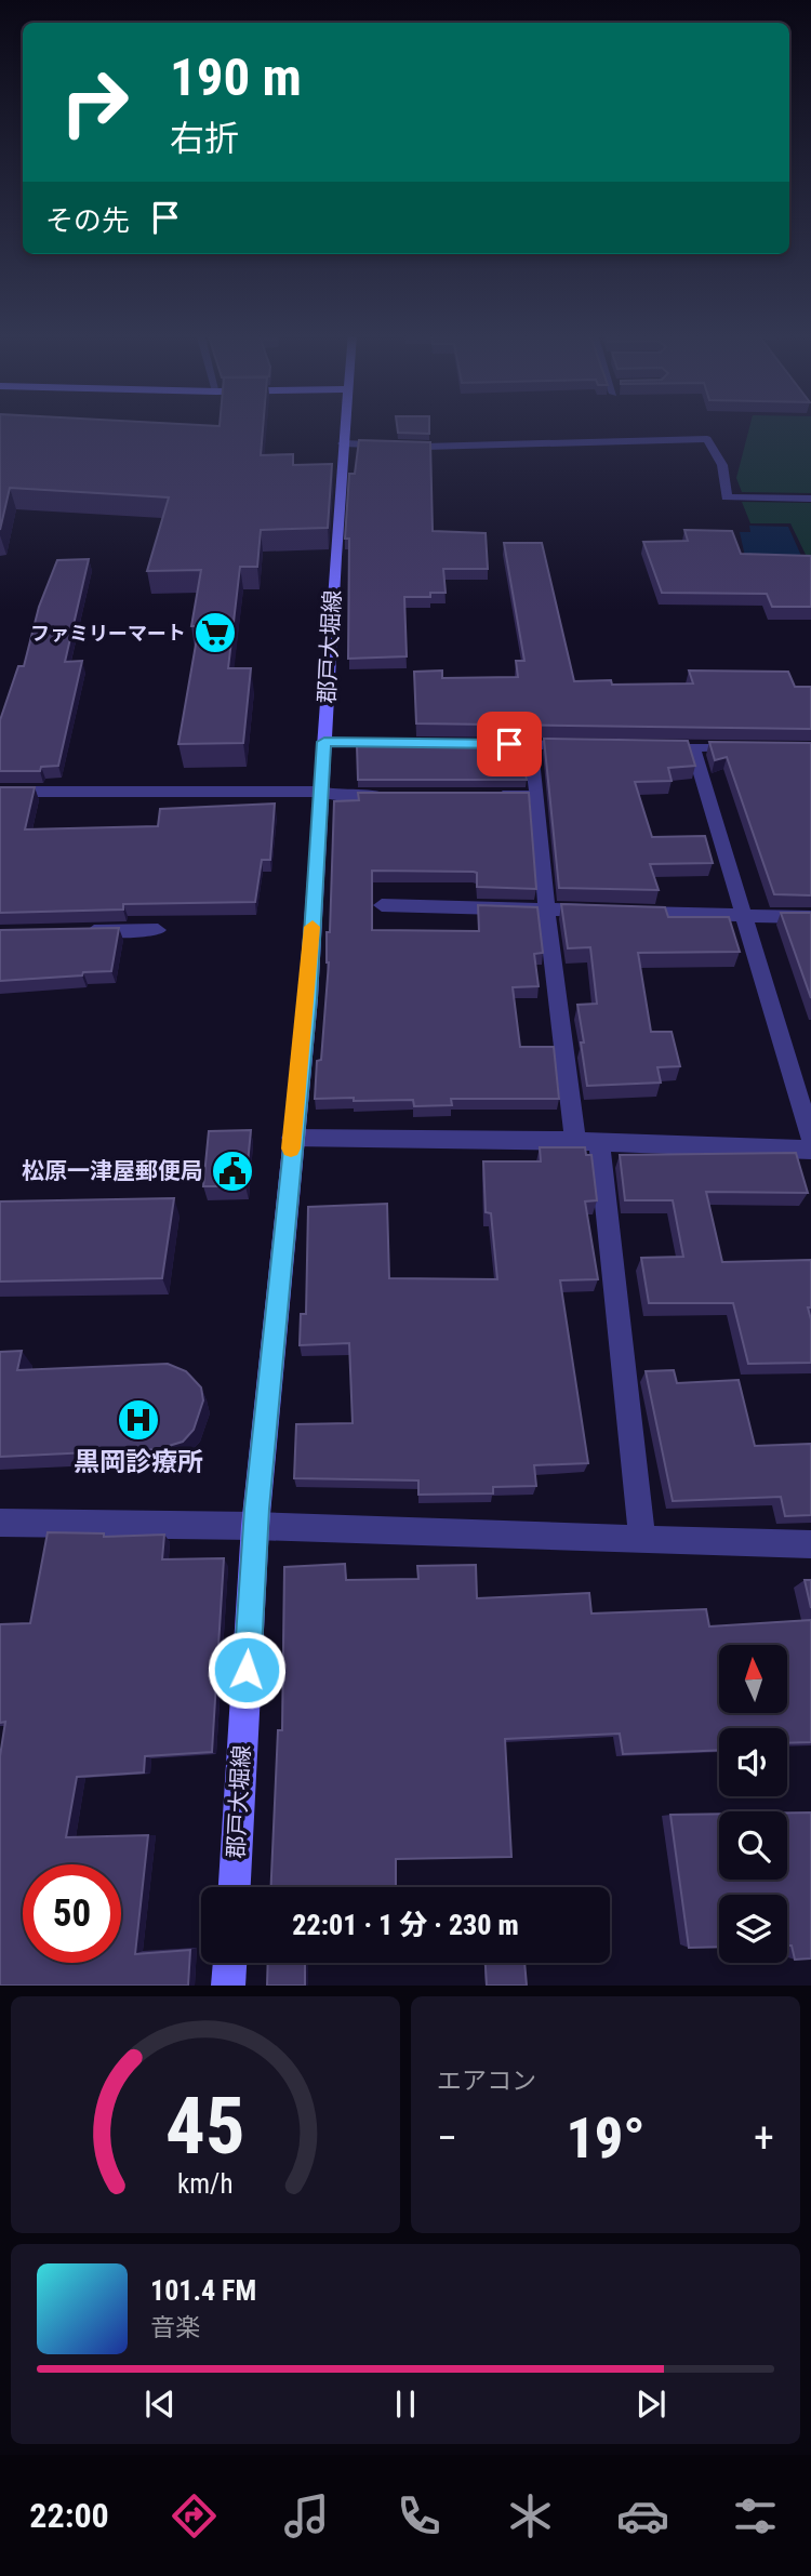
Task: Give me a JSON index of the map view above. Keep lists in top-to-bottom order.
{
  "streets": {
    "main road": ["郡戸大堀線"]
  },
  "places": {
    "supermarket": ["ファミリーマート"],
    "public building": ["松原一津屋郵便局"],
    "hospital": ["黒岡診療所"]
  },
  "north": "top",
  "page": {
    "turn": ["190 m", "右折"],
    "then": "その先",
    "limit": "50",
    "trip": "22:01 · 1 分 · 230 m",
    "tile": "エアコン",
    "heat": ["−", "19°", "+"],
    "song": ["101.4 FM", "音楽"],
    "tabs": "22:00",
    "gauge": ["45", "km/h"]
  }
}
